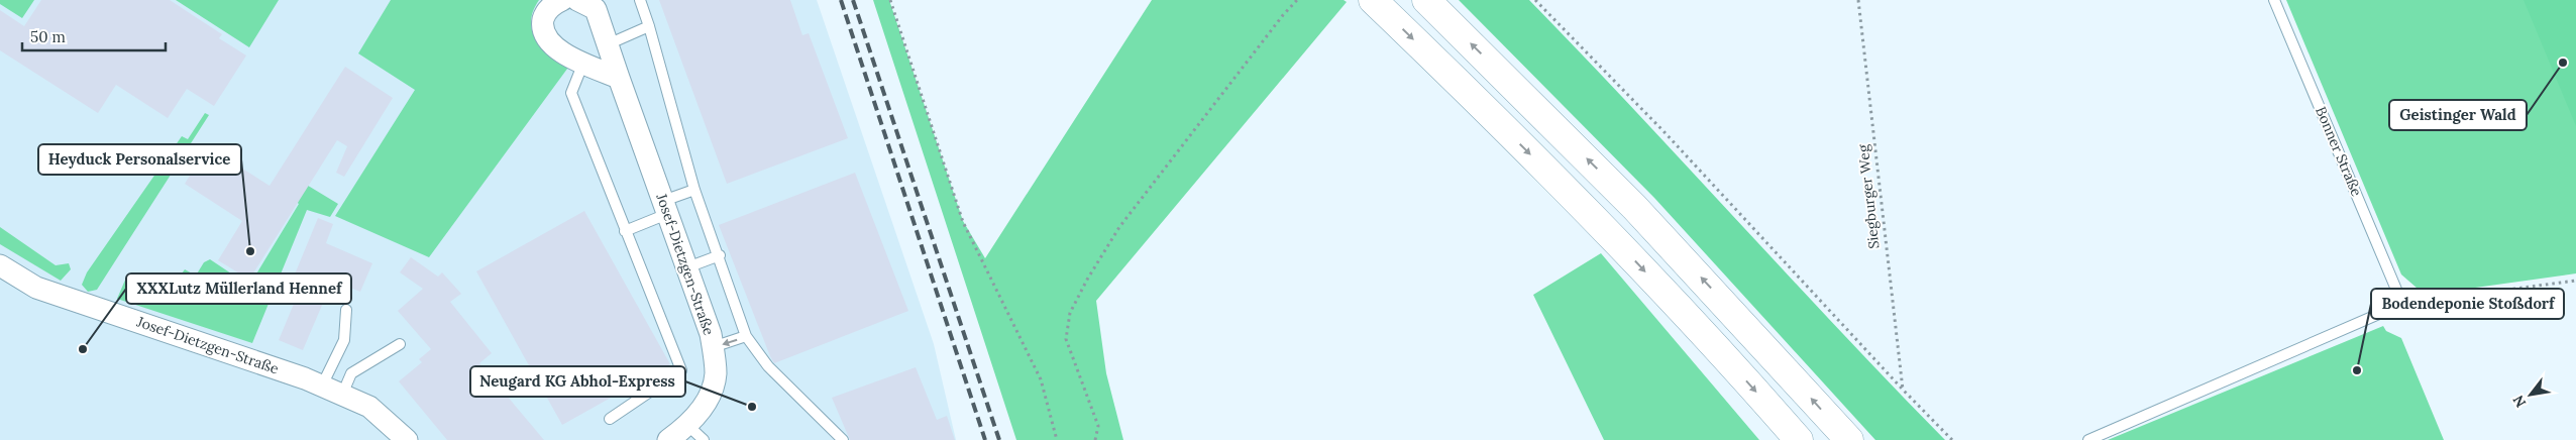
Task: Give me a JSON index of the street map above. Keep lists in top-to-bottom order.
{
  "streets": {
    "street": ["Josef-Dietzgen-Straße"],
    "lane": ["Bonner Straße"],
    "path": ["Siegburger Weg"]
  },
  "places": [
    "Geistinger Wald",
    "Heyduck Personalservice",
    "XXXLutz Müllerland Hennef",
    "Bodendeponie Stoßdorf",
    "Neugard KG Abhol-Express"
  ],
  "scale_bar": "50 m",
  "north": "bottom left"
}
